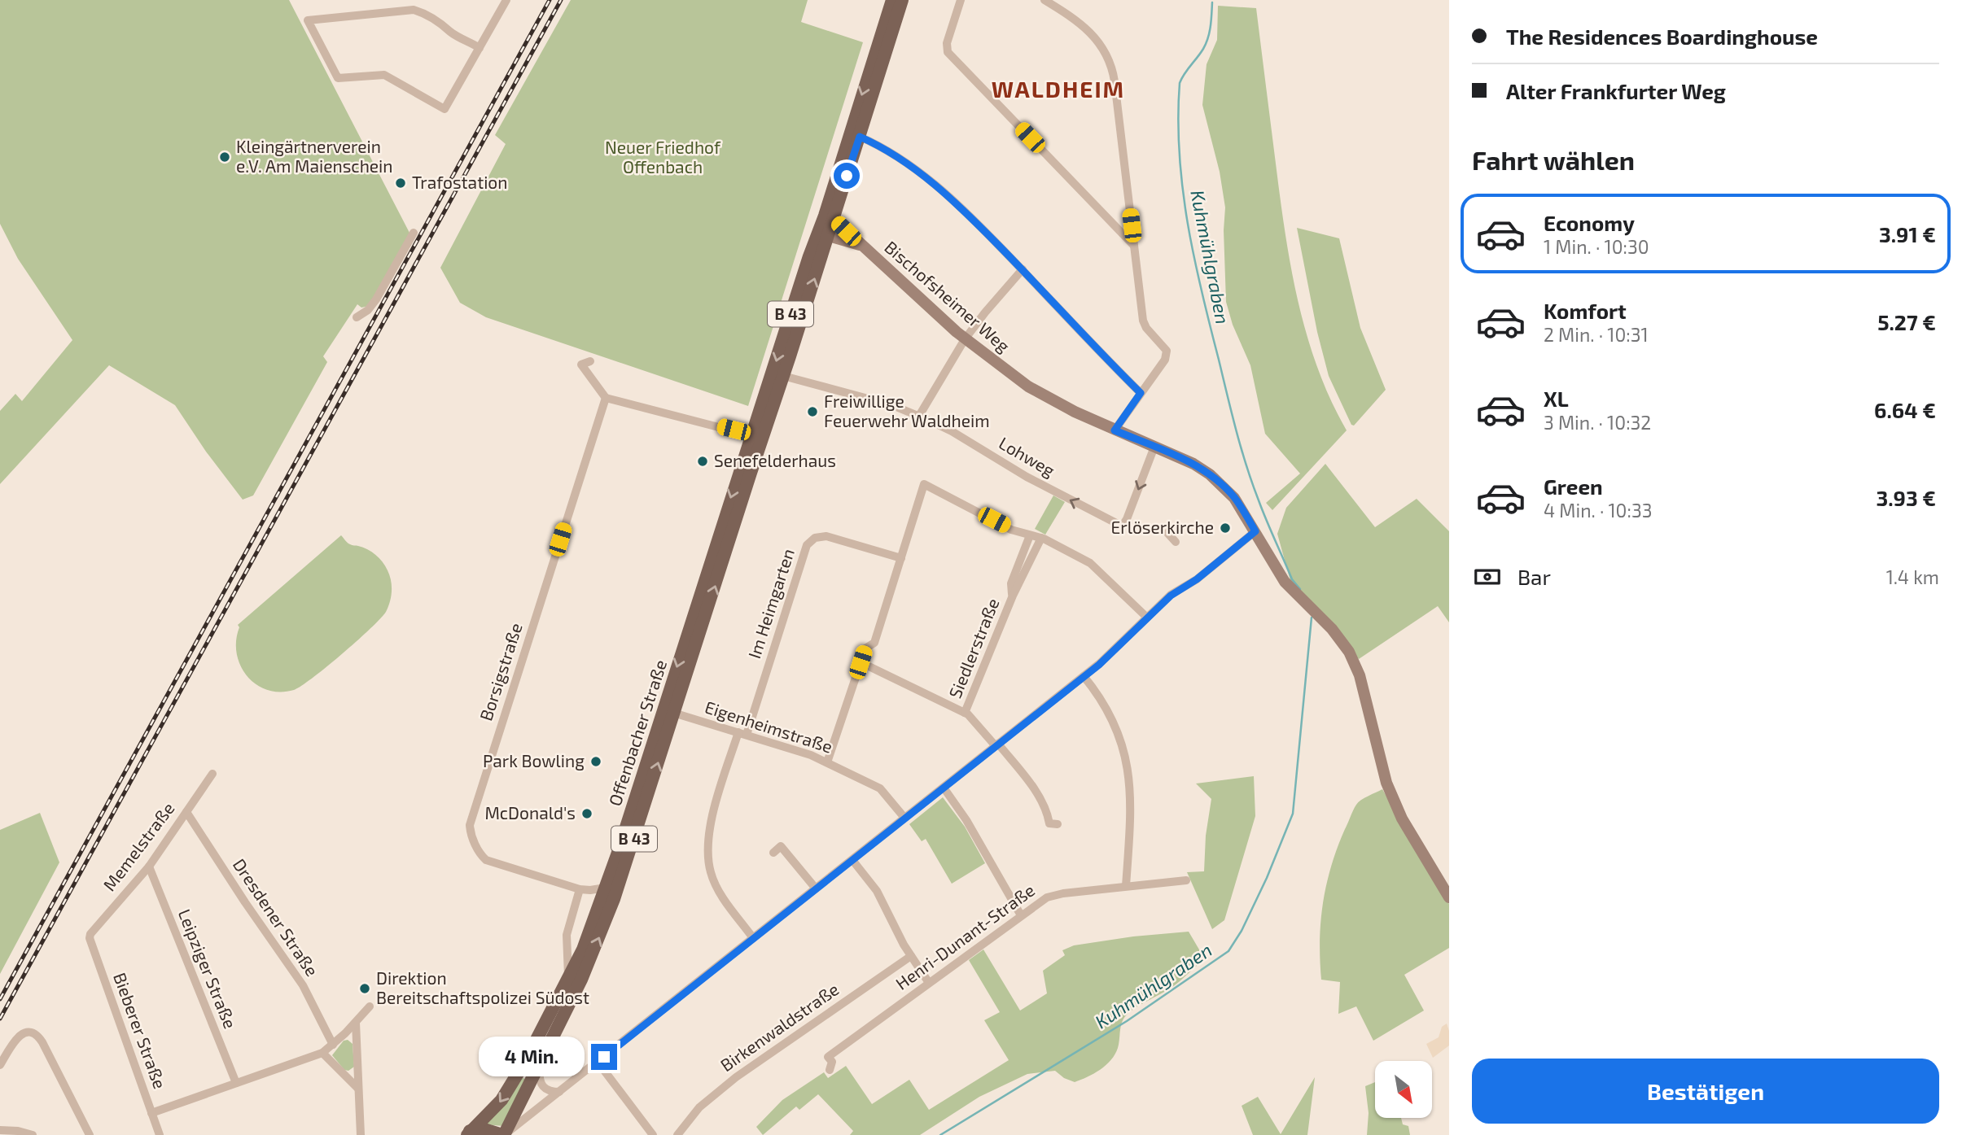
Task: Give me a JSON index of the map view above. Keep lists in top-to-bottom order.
{
  "streets": {
    "main road": ["B 43", "Offenbacher Straße"],
    "street": [
      "Bischofsheimer Weg",
      "Lohweg",
      "Im Heimgarten",
      "Siedlerstraße",
      "Borsigstraße",
      "Eigenheimstraße",
      "Memelstraße",
      "Dresdener Straße",
      "Henri-Dunant-Straße",
      "Leipziger Straße",
      "Birkenwaldstraße",
      "Bieberer Straße"
    ]
  },
  "crossings": [
    ["Bischofsheimer Weg", "B 43"],
    ["Bischofsheimer Weg", "Lohweg"],
    ["B 43", "Lohweg"],
    ["B 43", "Offenbacher Straße"],
    ["Im Heimgarten", "Eigenheimstraße"],
    ["Borsigstraße", "Offenbacher Straße"],
    ["Eigenheimstraße", "Offenbacher Straße"],
    ["Memelstraße", "Dresdener Straße"],
    ["Memelstraße", "Leipziger Straße"],
    ["Memelstraße", "Bieberer Straße"]
  ],
  "districts": ["WALDHEIM"],
  "water": ["Kuhmühlgraben"],
  "parks": ["Neuer Friedhof Offenbach"],
  "places": [
    "Kleingärtnerverein e.V. Am Maienschein",
    "Trafostation",
    "Freiwillige Feuerwehr Waldheim",
    "Senefelderhaus",
    "Erlöserkirche",
    "Park Bowling",
    "McDonald's",
    "Direktion Bereitschaftspolizei Südost"
  ],
  "north": "bottom right",
  "page": {
    "banner": ["The Residences Boardinghouse", "Alter Frankfurter Weg"],
    "heading": "Fahrt wählen",
    "list": [
      {
        "name": "Economy",
        "note": "1 Min. · 10:30",
        "value": "3.91 €"
      },
      {
        "name": "Komfort",
        "note": "2 Min. · 10:31",
        "value": "5.27 €"
      },
      {
        "name": "XL",
        "note": "3 Min. · 10:32",
        "value": "6.64 €"
      },
      {
        "name": "Green",
        "note": "4 Min. · 10:33",
        "value": "3.93 €"
      }
    ],
    "pay": ["Bar", "1.4 km"],
    "bubble": "4 Min.",
    "buttons": "Bestätigen"
  }
}
